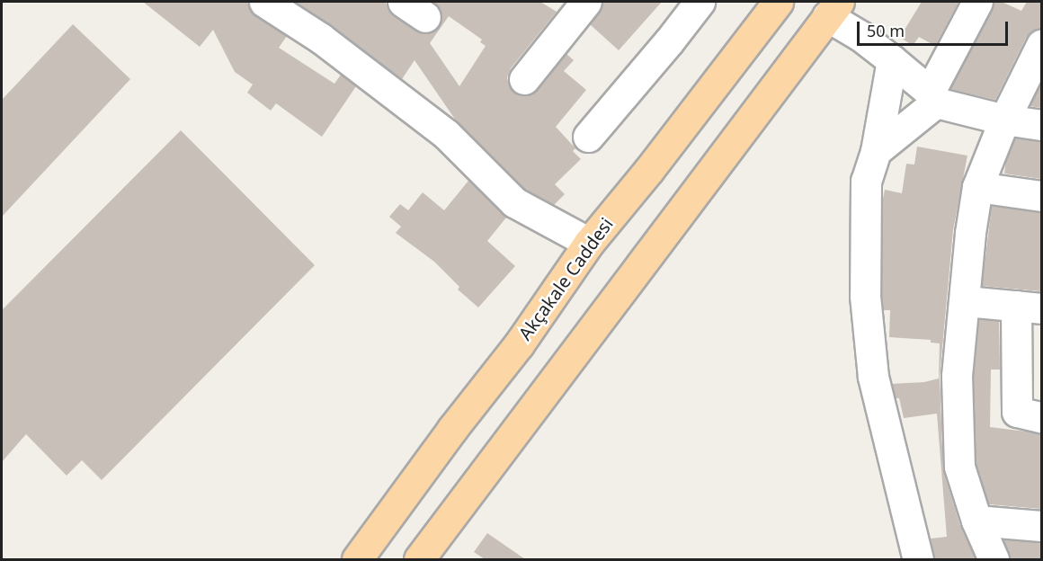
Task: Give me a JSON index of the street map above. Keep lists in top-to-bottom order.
{
  "streets": {
    "main road": ["Akçakale Caddesi"]
  },
  "scale_bar": "50 m"
}
